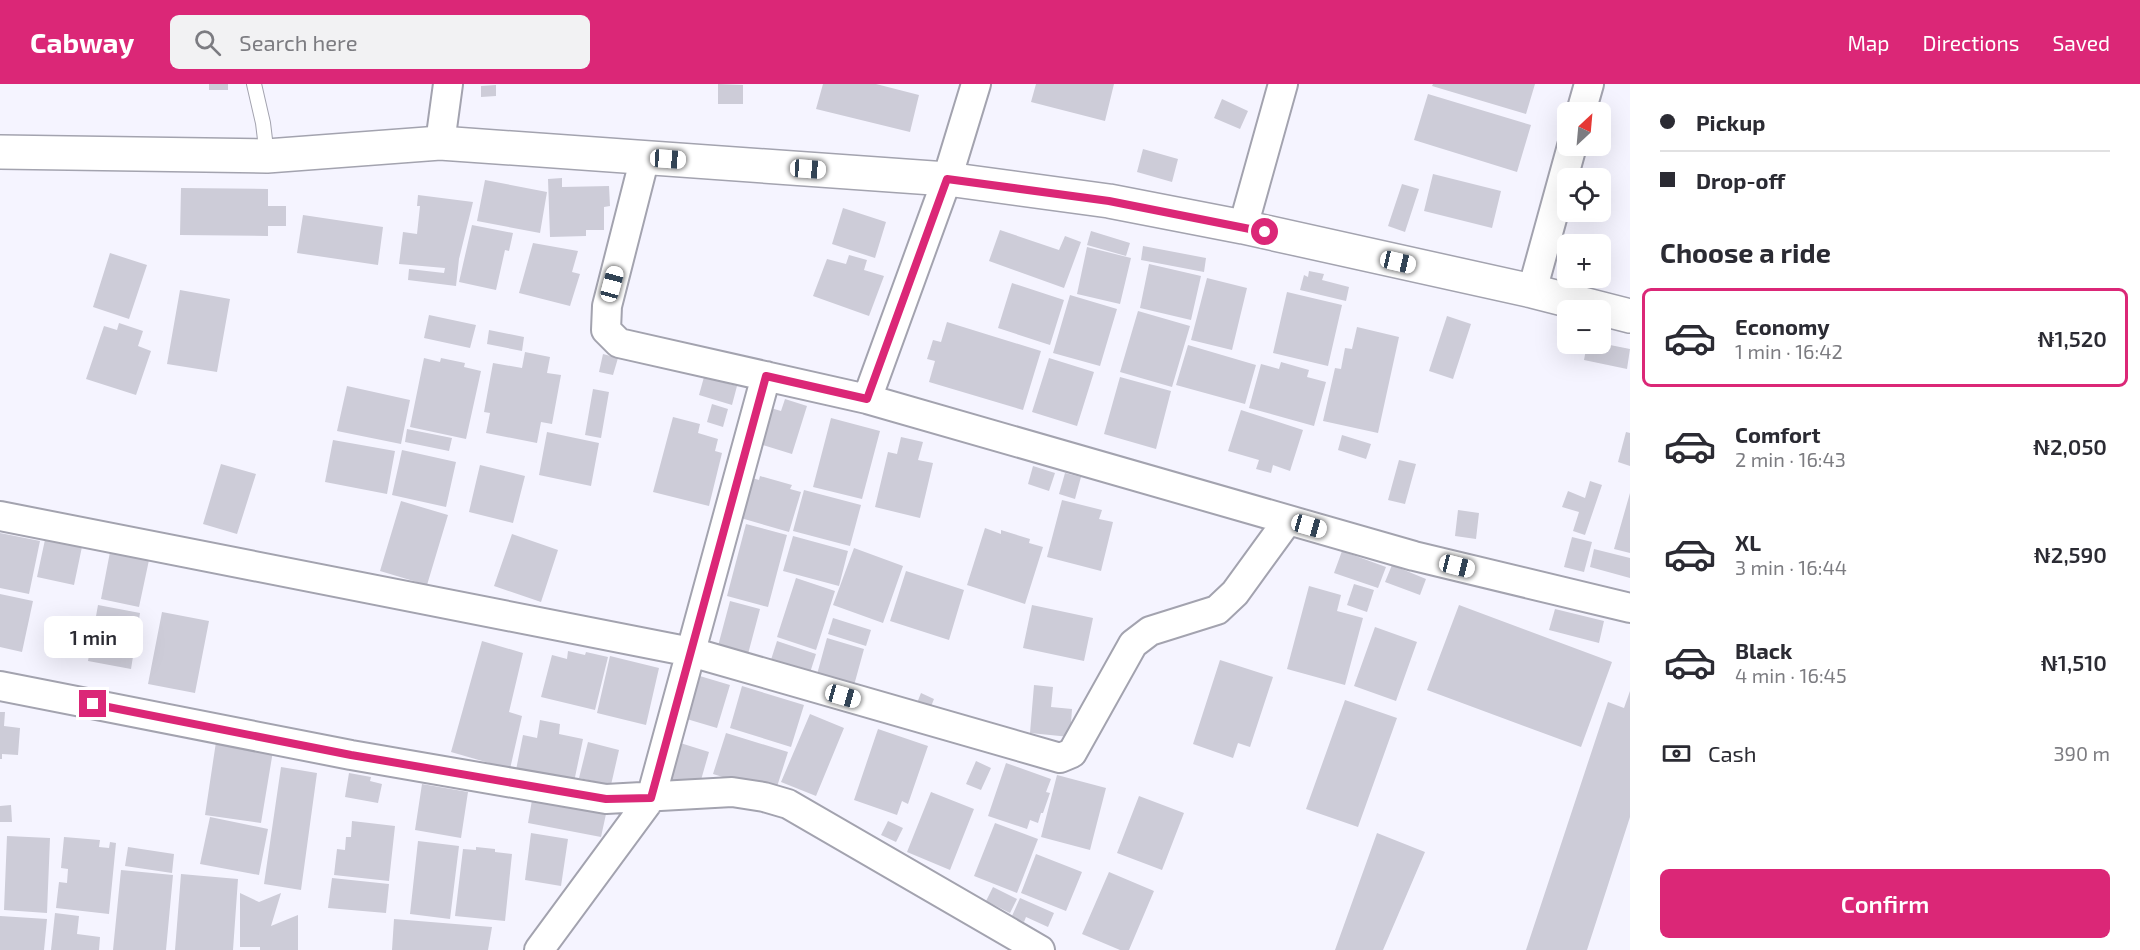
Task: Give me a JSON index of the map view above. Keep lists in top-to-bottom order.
{
  "north": "top right",
  "page": {
    "header": "Cabway",
    "search": "Search here",
    "nav": ["Map", "Directions", "Saved"],
    "banner": ["Pickup", "Drop-off"],
    "map_buttons": ["+", "−"],
    "heading": "Choose a ride",
    "list": [
      {
        "name": "Economy",
        "note": "1 min · 16:42",
        "value": "₦1,520"
      },
      {
        "name": "Comfort",
        "note": "2 min · 16:43",
        "value": "₦2,050"
      },
      {
        "name": "XL",
        "note": "3 min · 16:44",
        "value": "₦2,590"
      },
      {
        "name": "Black",
        "note": "4 min · 16:45",
        "value": "₦1,510"
      }
    ],
    "bubble": "1 min",
    "pay": ["Cash", "390 m"],
    "buttons": "Confirm"
  }
}
